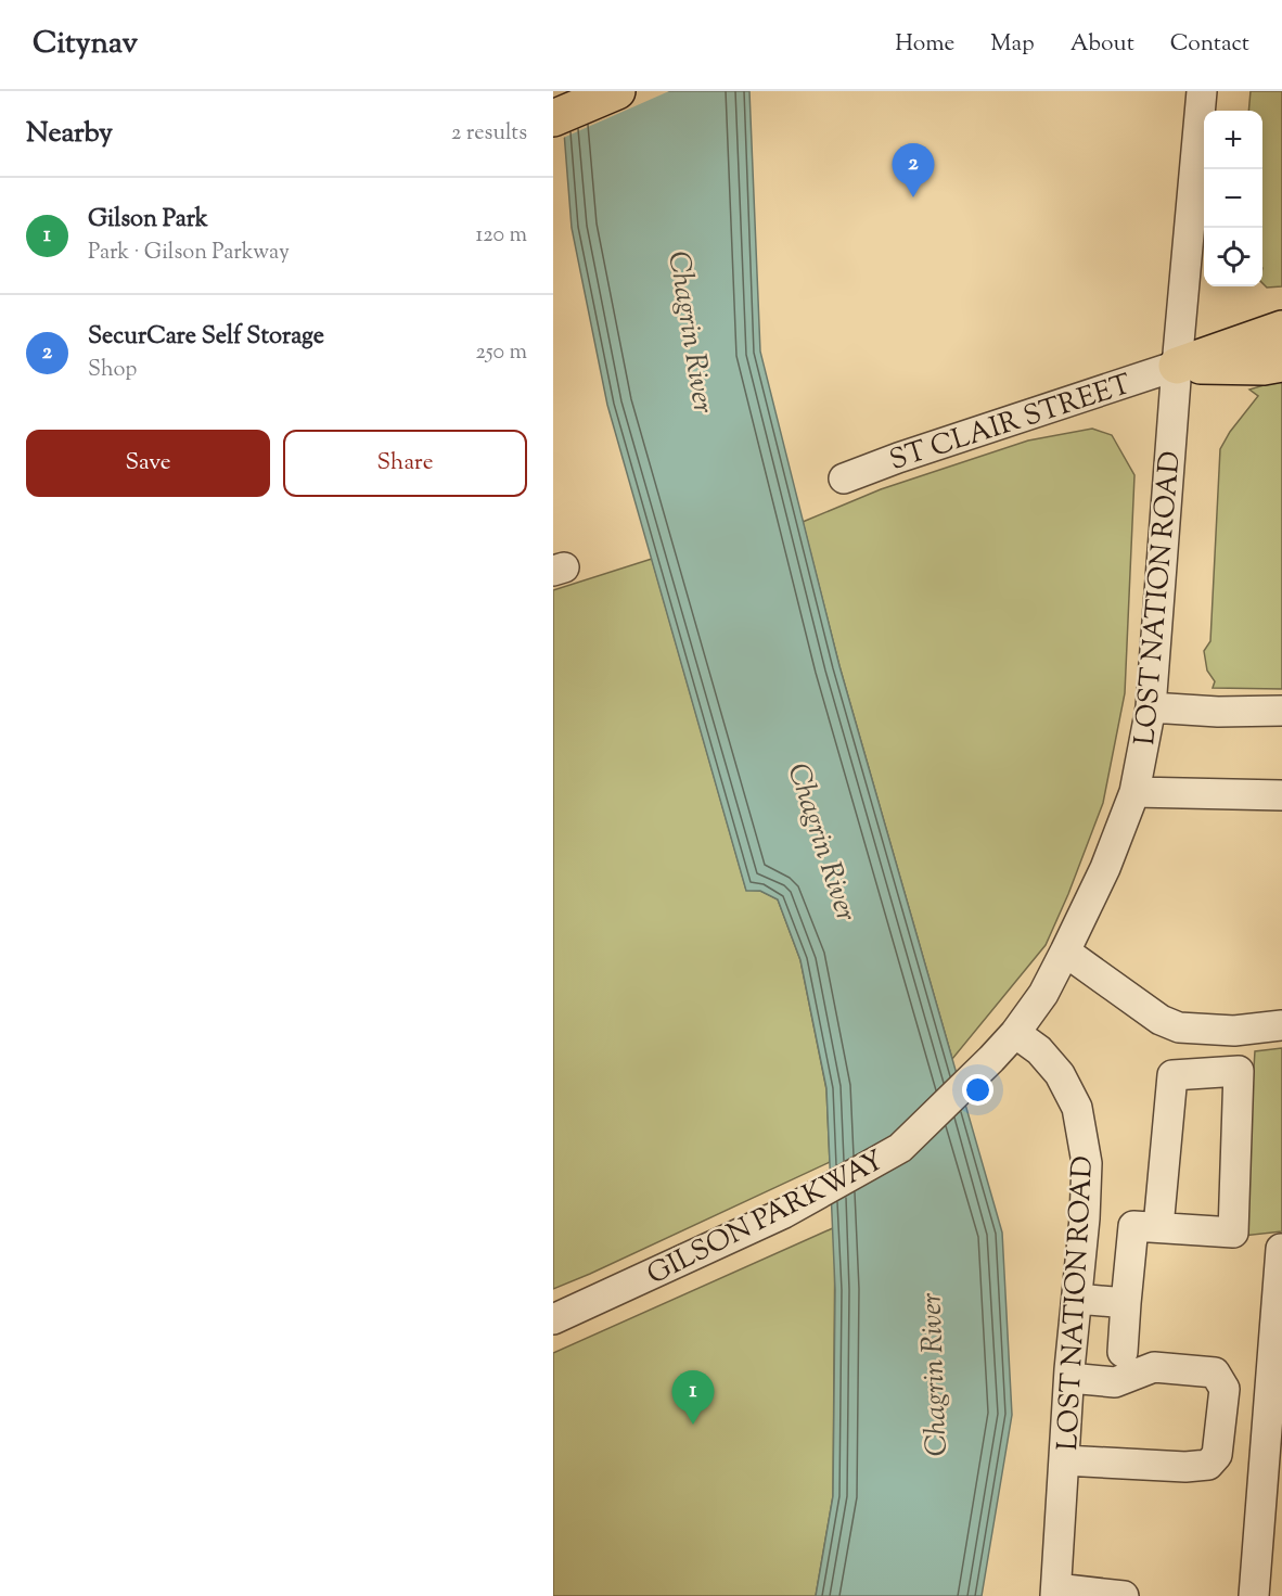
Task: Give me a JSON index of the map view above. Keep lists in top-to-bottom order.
{
  "streets": {
    "street": ["ST CLAIR STREET", "LOST NATION ROAD", "GILSON PARKWAY"]
  },
  "crossings": [
    ["ST CLAIR STREET", "LOST NATION ROAD"],
    ["LOST NATION ROAD", "GILSON PARKWAY"]
  ],
  "water": ["Chagrin River"],
  "page": {
    "header": "Citynav",
    "nav": [
      "Home",
      "Map",
      "About",
      "Contact"
    ],
    "heading": ["Nearby", "2 results"],
    "map_buttons": ["+", "−"],
    "pins": ["2", "1"],
    "list": [
      {
        "mark": "1",
        "name": "Gilson Park",
        "note": "Park · Gilson Parkway",
        "value": "120 m"
      },
      {
        "mark": "2",
        "name": "SecurCare Self Storage",
        "note": "Shop",
        "value": "250 m"
      }
    ],
    "buttons": ["Save", "Share"]
  }
}
